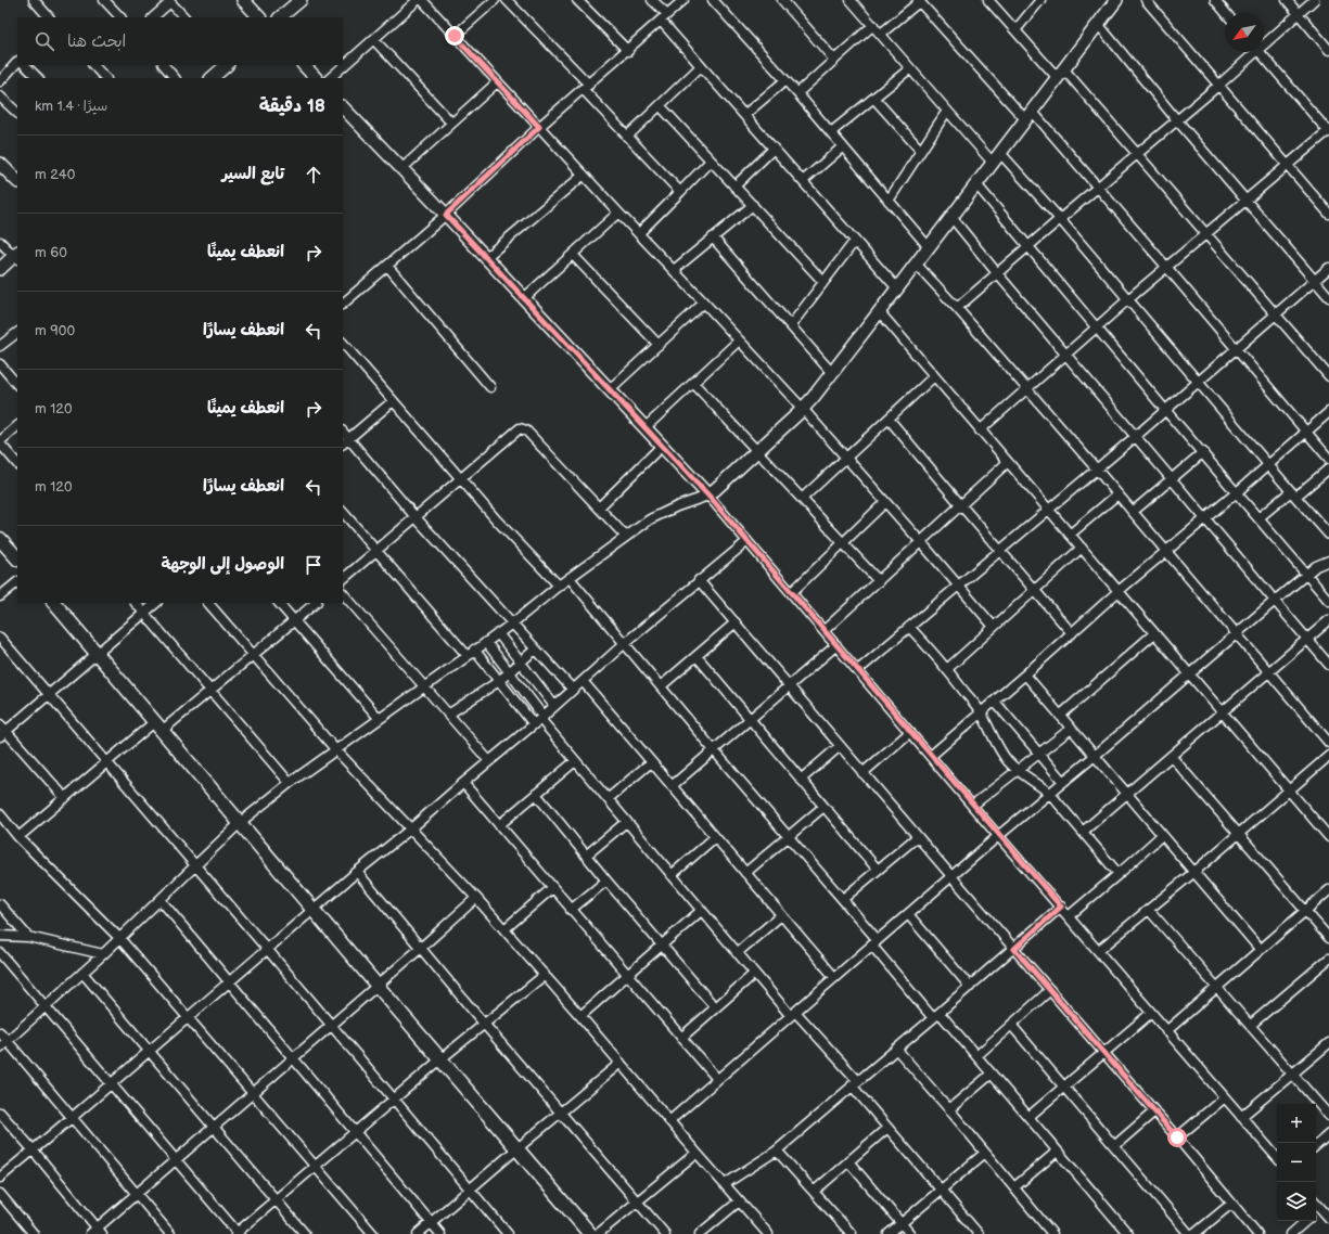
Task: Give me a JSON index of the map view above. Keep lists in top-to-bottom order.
{
  "north": "bottom left",
  "page": {
    "search": "ابحث هنا",
    "heading": ["18 دقيقة", "سيرًا · 1.4 km"],
    "list": [
      ["تابع السير", "240 m"],
      ["انعطف يمينًا", "60 m"],
      ["انعطف يسارًا", "900 m"],
      ["انعطف يمينًا", "120 m"],
      ["انعطف يسارًا", "120 m"],
      "الوصول إلى الوجهة"
    ],
    "map_buttons": ["+", "−"]
  }
}
